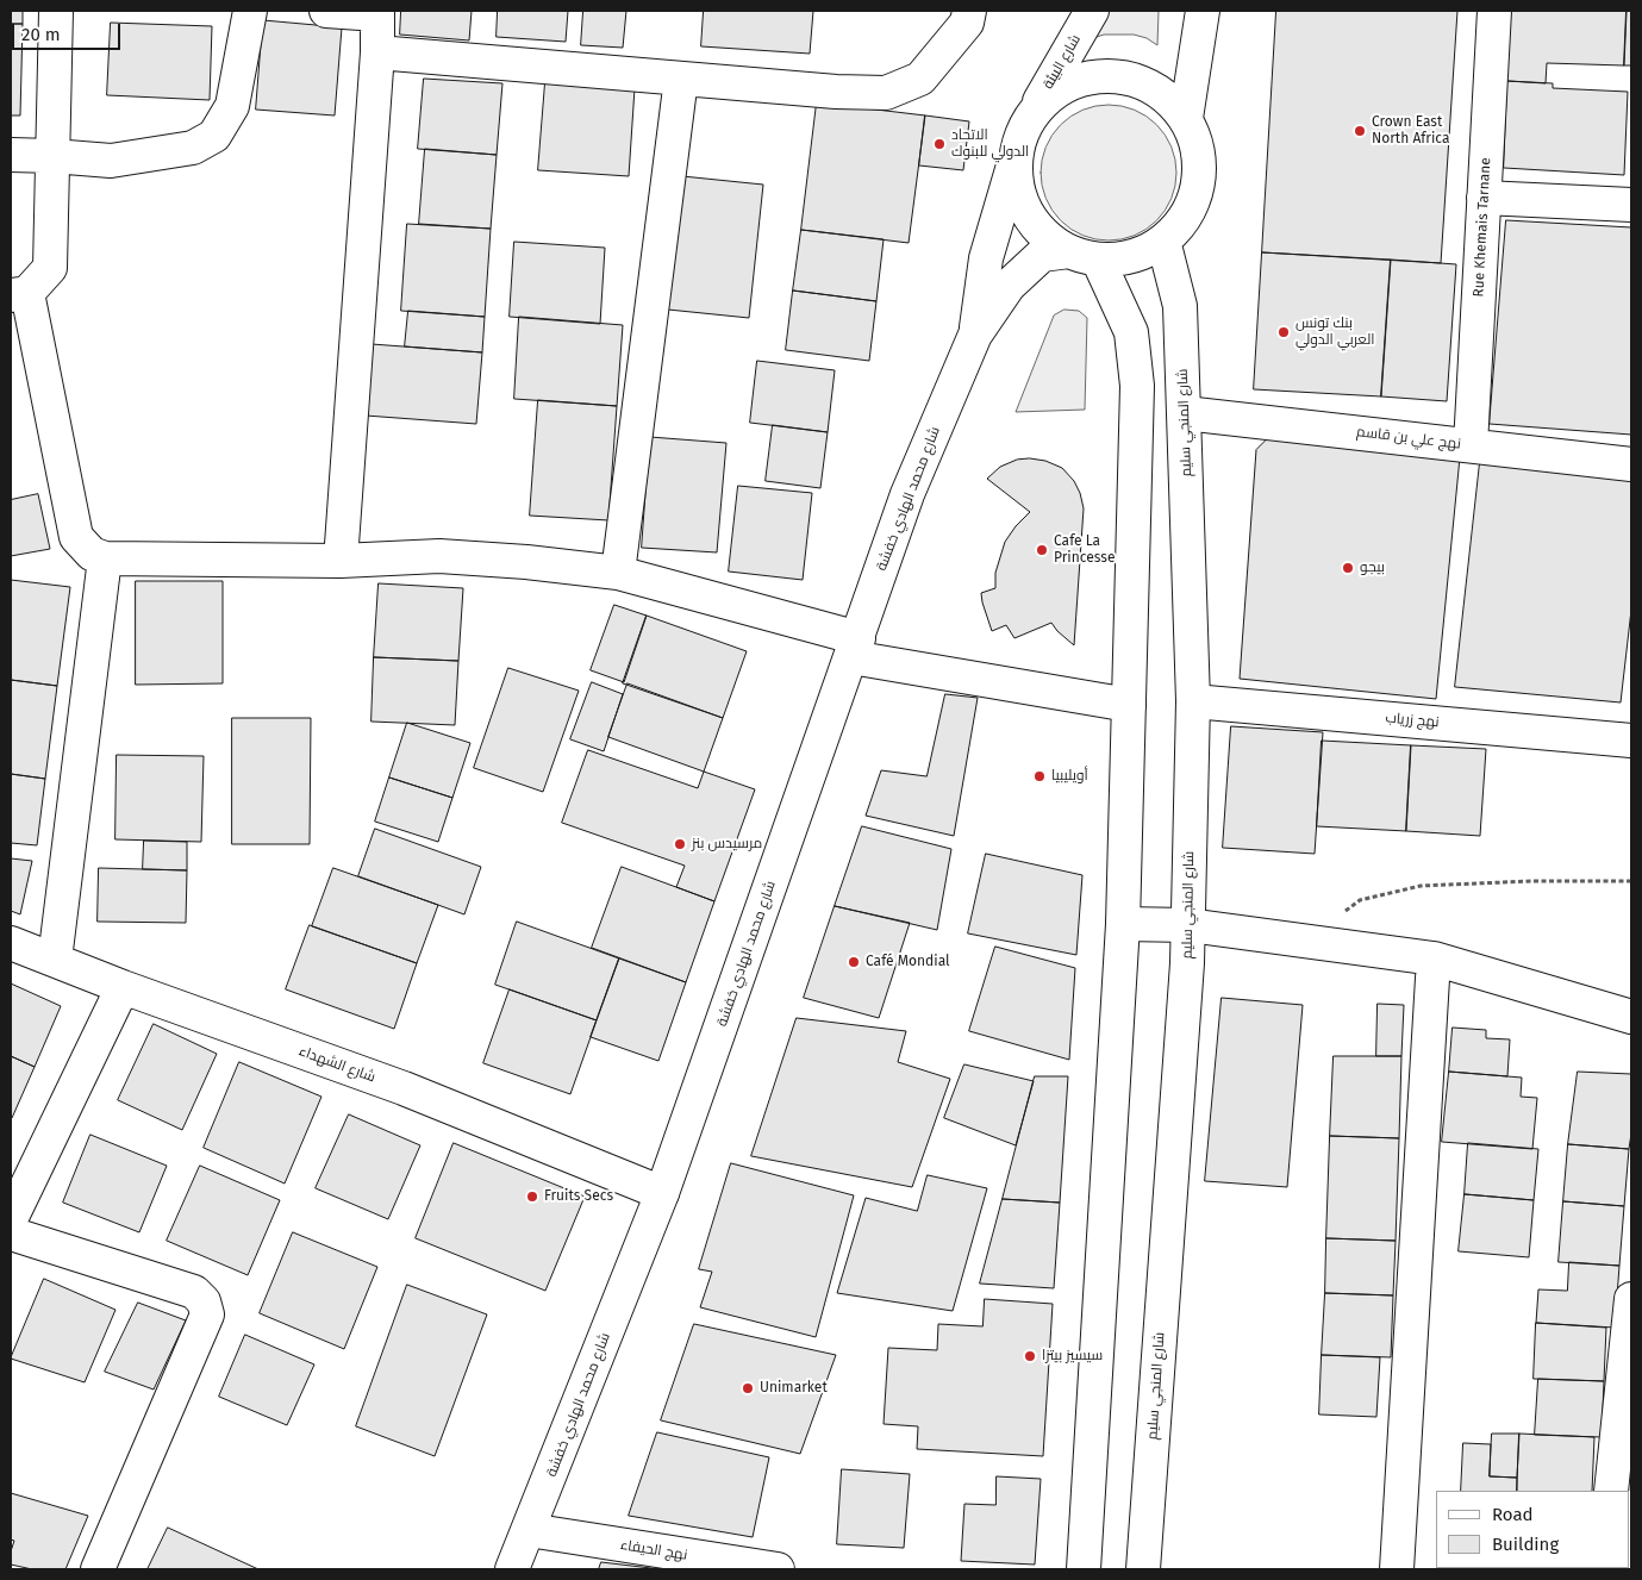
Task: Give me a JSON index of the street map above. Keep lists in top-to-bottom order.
{
  "streets": {
    "street": [
      "شارع البيئة",
      "Rue Khemais Tarnane",
      "شارع المنجي سليم",
      "نهج علي بن قاسم",
      "شارع محمد الهادي خفشة",
      "نهج زرياب",
      "شارع الشهداء",
      "نهج الحيفاء"
    ]
  },
  "crossings": [
    ["شارع البيئة", "شارع المنجي سليم"],
    ["Rue Khemais Tarnane", "نهج علي بن قاسم"],
    ["شارع المنجي سليم", "نهج علي بن قاسم"],
    ["شارع المنجي سليم", "نهج زرياب"],
    ["شارع محمد الهادي خفشة", "شارع الشهداء"],
    ["شارع محمد الهادي خفشة", "نهج الحيفاء"]
  ],
  "places": [
    "Crown East North Africa",
    "الاتحاد الدولي للبنوك",
    "بنك تونس العربي الدولي",
    "Cafe La Princesse",
    "بيجو",
    "أويليبيا",
    "مرسيدس بنز",
    "Café Mondial",
    "Fruits Secs",
    "سيسيز بيتزا",
    "Unimarket"
  ],
  "legend": ["Road", "Building"],
  "scale_bar": "20 m"
}
